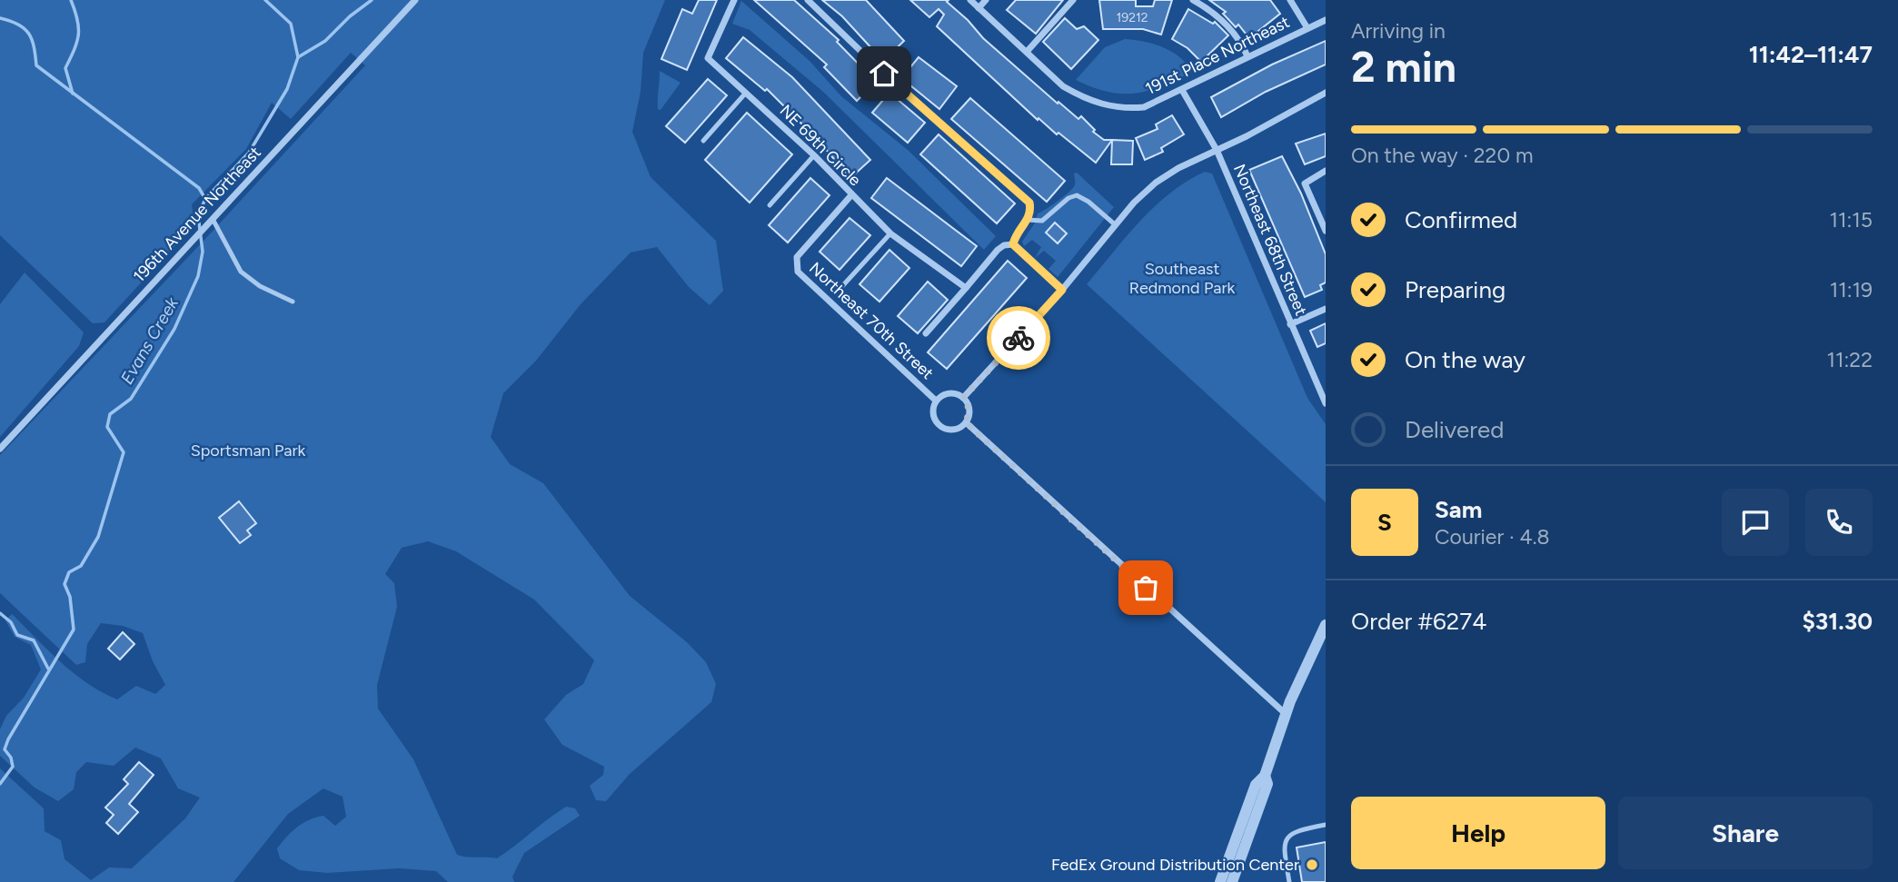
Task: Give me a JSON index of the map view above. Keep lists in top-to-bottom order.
{
  "streets": {
    "street": [
      "191st Place Northeast",
      "NE 69th Circle",
      "196th Avenue Northeast",
      "Northeast 68th Street",
      "Northeast 70th Street"
    ]
  },
  "crossings": [
    ["191st Place Northeast", "Northeast 68th Street"],
    ["NE 69th Circle", "Northeast 70th Street"]
  ],
  "water": ["Evans Creek"],
  "parks": ["Southeast Redmond Park", "Sportsman Park"],
  "places": ["FedEx Ground Distribution Center"],
  "house_numbers": ["19212"],
  "page": {
    "heading": ["2 min", "Arriving in", "11:42–11:47"],
    "panel": [
      "Sam",
      "Courier · 4.8",
      "Order #6274",
      "$31.30"
    ],
    "bar": "On the way · 220 m",
    "list": [
      ["Confirmed", "11:15"],
      ["Preparing", "11:19"],
      ["On the way", "11:22"],
      "Delivered"
    ],
    "round": "S",
    "buttons": ["Help", "Share"]
  }
}
